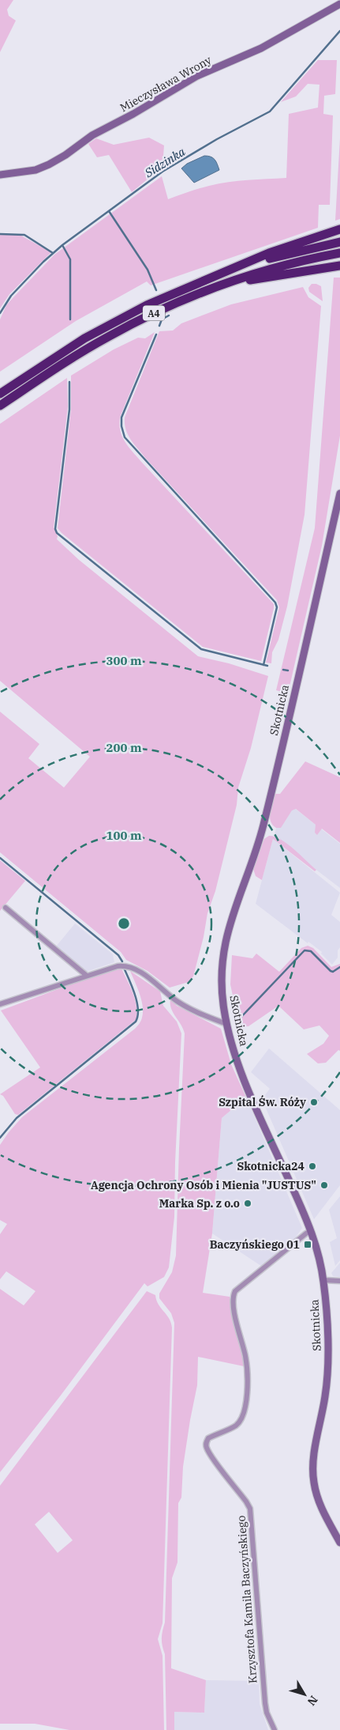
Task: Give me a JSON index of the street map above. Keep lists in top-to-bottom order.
{
  "streets": {
    "highway": ["A4"],
    "main road": ["Mieczysława Wrony", "Skotnicka"],
    "street": ["Krzysztofa Kamila Baczyńskiego"]
  },
  "crossings": [
    ["Skotnicka", "Krzysztofa Kamila Baczyńskiego"]
  ],
  "water": ["Sidzinka"],
  "places": {
    "other": [
      "Szpital Św. Róży",
      "Skotnicka24",
      "Agencja Ochrony Osób i Mienia \"JUSTUS\"",
      "Marka Sp. z o.o"
    ],
    "transit": ["Baczyńskiego 01"]
  },
  "north": "bottom right",
  "rings": ["300 m", "200 m", "100 m"]
}
